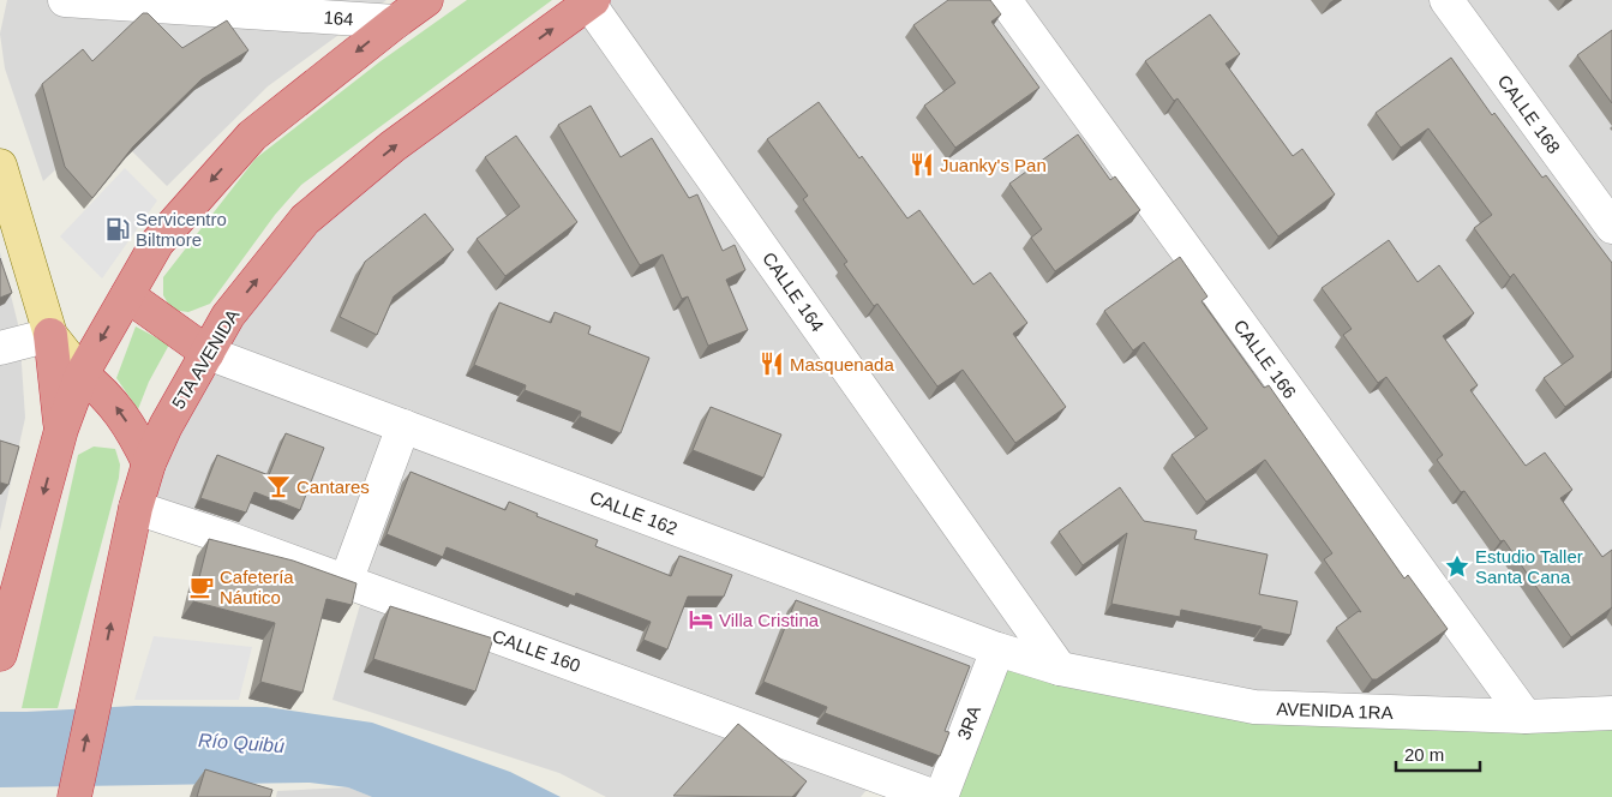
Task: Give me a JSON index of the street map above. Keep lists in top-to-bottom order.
{
  "streets": {
    "highway": ["5TA AVENIDA"],
    "street": [
      "164",
      "CALLE 168",
      "CALLE 164",
      "CALLE 166",
      "CALLE 162",
      "CALLE 160",
      "AVENIDA 1RA",
      "3RA"
    ]
  },
  "crossings": [
    ["CALLE 164", "5TA AVENIDA"],
    ["CALLE 164", "CALLE 162"],
    ["CALLE 164", "AVENIDA 1RA"],
    ["5TA AVENIDA", "CALLE 162"],
    ["5TA AVENIDA", "CALLE 160"],
    ["CALLE 166", "AVENIDA 1RA"],
    ["CALLE 162", "AVENIDA 1RA"],
    ["CALLE 162", "3RA"]
  ],
  "water": ["Río Quibú"],
  "places": {
    "restaurant": ["Juanky's Pan", "Masquenada"],
    "fuel station": ["Servicentro Biltmore"],
    "bar": ["Cantares"],
    "place": ["Estudio Taller Santa Cana"],
    "cafe": ["Cafetería Náutico"],
    "hotel": ["Villa Cristina"]
  },
  "scale_bar": "20 m"
}
